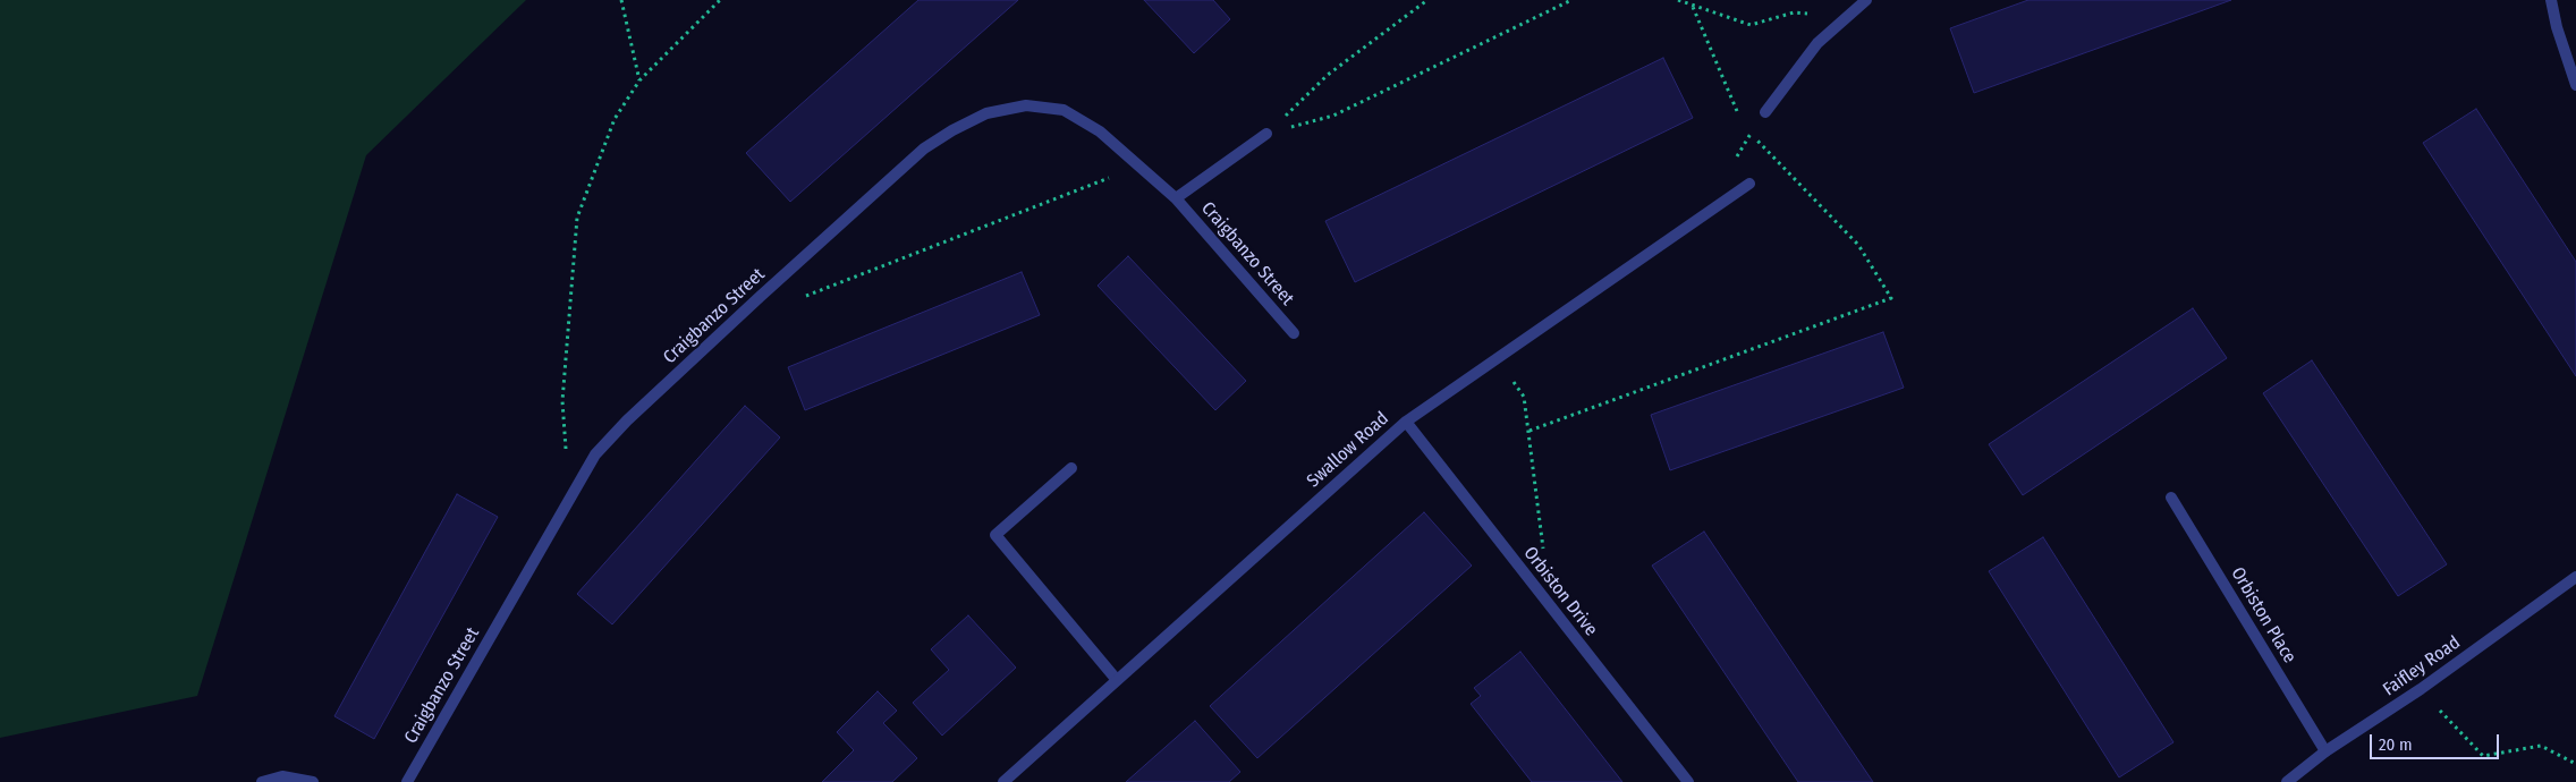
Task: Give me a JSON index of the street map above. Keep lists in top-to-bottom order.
{
  "streets": {
    "street": [
      "Craigbanzo Street",
      "Swallow Road",
      "Orbiston Drive",
      "Orbiston Place",
      "Faifley Road"
    ]
  },
  "crossings": [
    ["Swallow Road", "Orbiston Drive"],
    ["Orbiston Place", "Faifley Road"]
  ],
  "scale_bar": "20 m"
}
